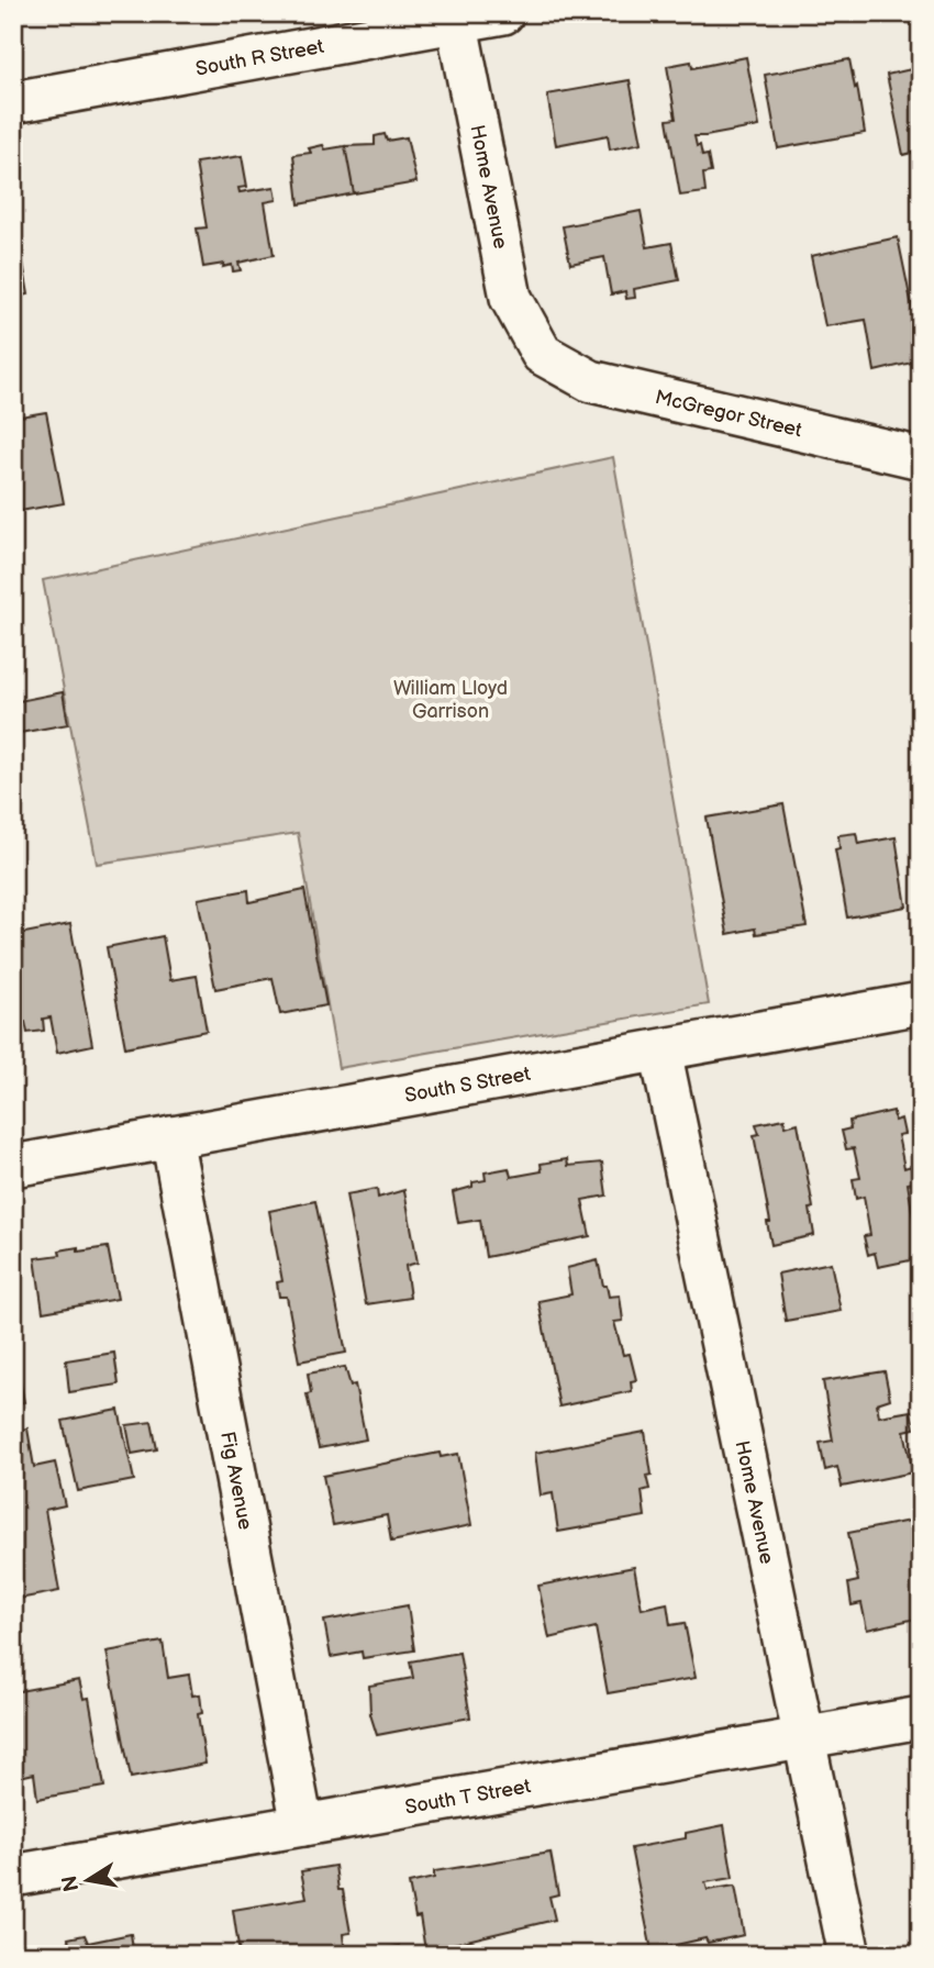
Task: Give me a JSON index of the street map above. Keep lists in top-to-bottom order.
{
  "streets": {
    "street": [
      "South R Street",
      "Home Avenue",
      "McGregor Street",
      "South S Street",
      "Fig Avenue",
      "South T Street"
    ]
  },
  "crossings": [
    ["South R Street", "Home Avenue"],
    ["Home Avenue", "McGregor Street"],
    ["Home Avenue", "South S Street"],
    ["Home Avenue", "South T Street"],
    ["South S Street", "Fig Avenue"],
    ["Fig Avenue", "South T Street"]
  ],
  "parks": ["William Lloyd Garrison"],
  "north": "left"
}
